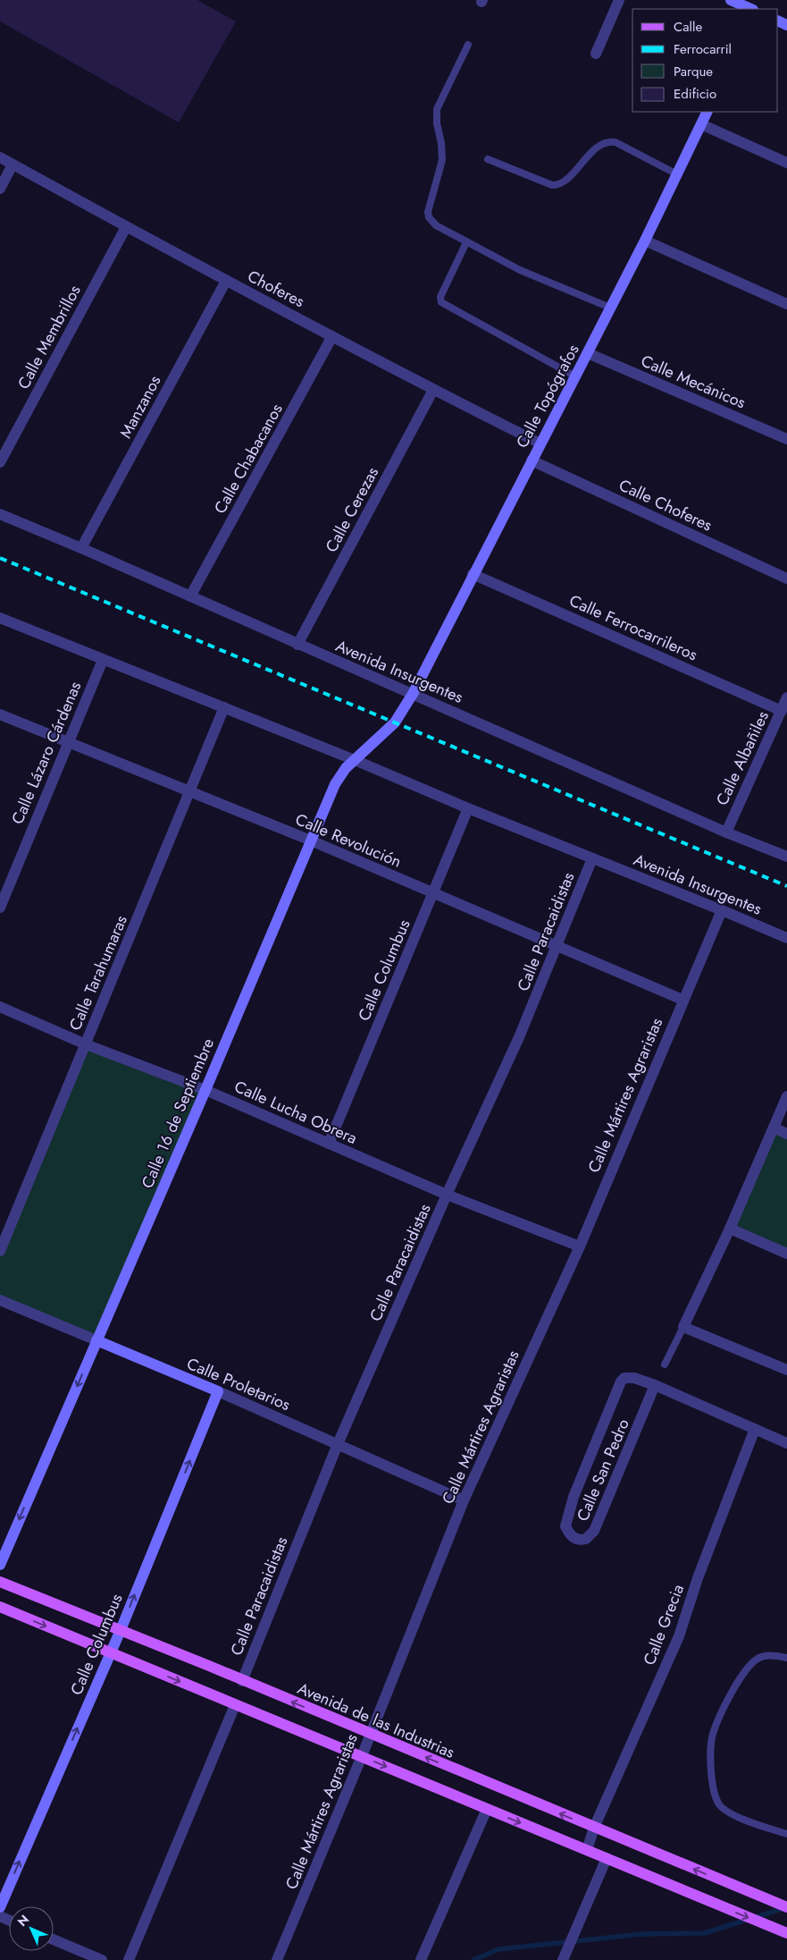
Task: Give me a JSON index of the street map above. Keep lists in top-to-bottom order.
{
  "streets": {
    "main road": ["Avenida de las Industrias"],
    "street": [
      "Choferes",
      "Calle Membrillos",
      "Calle Mecánicos",
      "Calle Topógrafos",
      "Manzanos",
      "Calle Chabacanos",
      "Calle Choferes",
      "Calle Cerezas",
      "Calle Ferrocarrileros",
      "Avenida Insurgentes",
      "Calle Lázaro Cárdenas",
      "Calle Albañiles",
      "Calle Revolución",
      "Calle Paracaidistas",
      "Calle Columbus",
      "Calle Tarahumaras",
      "Calle Mártires Agraristas",
      "Calle Lucha Obrera",
      "Calle 16 de Septiembre",
      "Calle Proletarios",
      "Calle San Pedro",
      "Calle Grecia"
    ]
  },
  "crossings": [
    ["Choferes", "Calle Membrillos"],
    ["Choferes", "Calle Topógrafos"],
    ["Choferes", "Manzanos"],
    ["Choferes", "Calle Chabacanos"],
    ["Choferes", "Calle Cerezas"],
    ["Calle Mecánicos", "Calle Topógrafos"],
    ["Calle Topógrafos", "Calle Choferes"],
    ["Calle Topógrafos", "Calle Ferrocarrileros"],
    ["Calle Topógrafos", "Avenida Insurgentes"],
    ["Calle Topógrafos", "Calle 16 de Septiembre"],
    ["Manzanos", "Avenida Insurgentes"],
    ["Calle Chabacanos", "Avenida Insurgentes"],
    ["Calle Cerezas", "Avenida Insurgentes"],
    ["Calle Ferrocarrileros", "Calle Albañiles"],
    ["Avenida Insurgentes", "Calle Lázaro Cárdenas"],
    ["Avenida Insurgentes", "Calle Albañiles"],
    ["Avenida Insurgentes", "Calle Paracaidistas"],
    ["Avenida Insurgentes", "Calle Columbus"],
    ["Avenida Insurgentes", "Calle Tarahumaras"],
    ["Avenida Insurgentes", "Calle Mártires Agraristas"],
    ["Avenida Insurgentes", "Calle 16 de Septiembre"],
    ["Calle Lázaro Cárdenas", "Calle Revolución"],
    ["Calle Revolución", "Calle Paracaidistas"],
    ["Calle Revolución", "Calle Columbus"],
    ["Calle Revolución", "Calle Tarahumaras"],
    ["Calle Revolución", "Calle Mártires Agraristas"],
    ["Calle Revolución", "Calle 16 de Septiembre"],
    ["Calle Paracaidistas", "Calle Lucha Obrera"],
    ["Calle Paracaidistas", "Calle Proletarios"],
    ["Calle Paracaidistas", "Avenida de las Industrias"],
    ["Calle Columbus", "Calle Lucha Obrera"],
    ["Calle Columbus", "Calle Proletarios"],
    ["Calle Columbus", "Avenida de las Industrias"],
    ["Calle Tarahumaras", "Calle Lucha Obrera"],
    ["Calle Mártires Agraristas", "Calle Lucha Obrera"],
    ["Calle Mártires Agraristas", "Calle Proletarios"],
    ["Calle Mártires Agraristas", "Avenida de las Industrias"],
    ["Calle Lucha Obrera", "Calle 16 de Septiembre"],
    ["Calle 16 de Septiembre", "Calle Proletarios"],
    ["Calle Grecia", "Avenida de las Industrias"]
  ],
  "one_way": ["Calle Columbus"],
  "legend": [
    "Calle",
    "Ferrocarril",
    "Parque",
    "Edificio"
  ],
  "north": "top left"
}
